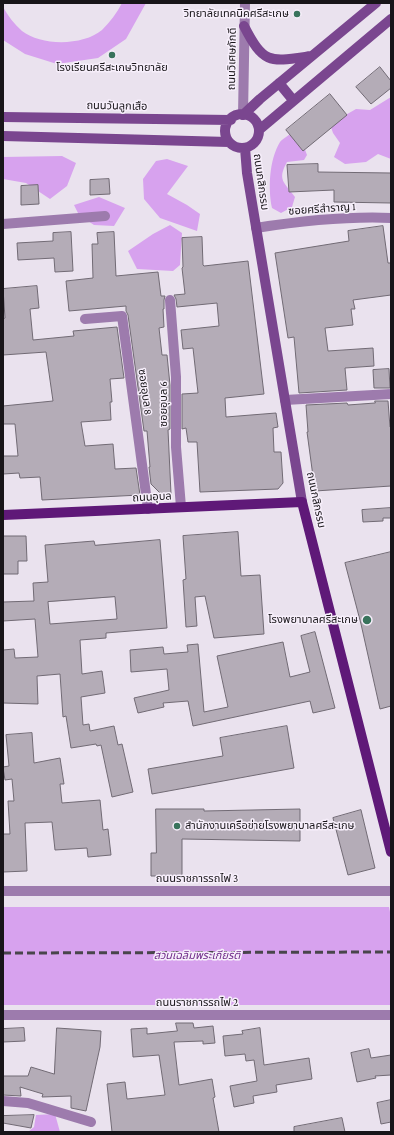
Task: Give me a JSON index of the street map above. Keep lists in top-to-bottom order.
{
  "streets": {
    "main road": ["ถนนวันลูกเสือ", "ถนนกสิกรรม", "ถนนอุบล"],
    "street": [
      "ถนนวิเศษภักดี",
      "ซอยศรีสำราญ 1",
      "ซอยอุบล 8",
      "ซอยอุบล 6",
      "ถนนราชการรถไฟ 3",
      "ถนนราชการรถไฟ 2"
    ]
  },
  "crossings": [
    ["ถนนวิเศษภักดี", "ถนนวันลูกเสือ"],
    ["ถนนวิเศษภักดี", "ถนนกสิกรรม"],
    ["ถนนวันลูกเสือ", "ถนนกสิกรรม"],
    ["ถนนกสิกรรม", "ซอยศรีสำราญ 1"],
    ["ถนนกสิกรรม", "ถนนอุบล"],
    ["ซอยอุบล 8", "ถนนอุบล"],
    ["ซอยอุบล 6", "ถนนอุบล"]
  ],
  "parks": ["สวนเฉลิมพระเกียรติ"],
  "places": [
    "วิทยาลัยเทคนิคศรีสะเกษ",
    "โรงเรียนศรีสะเกษวิทยาลัย",
    "โรงพยาบาลศรีสะเกษ",
    "สำนักงานเครือข่ายโรงพยาบาลศรีสะเกษ"
  ]
}
